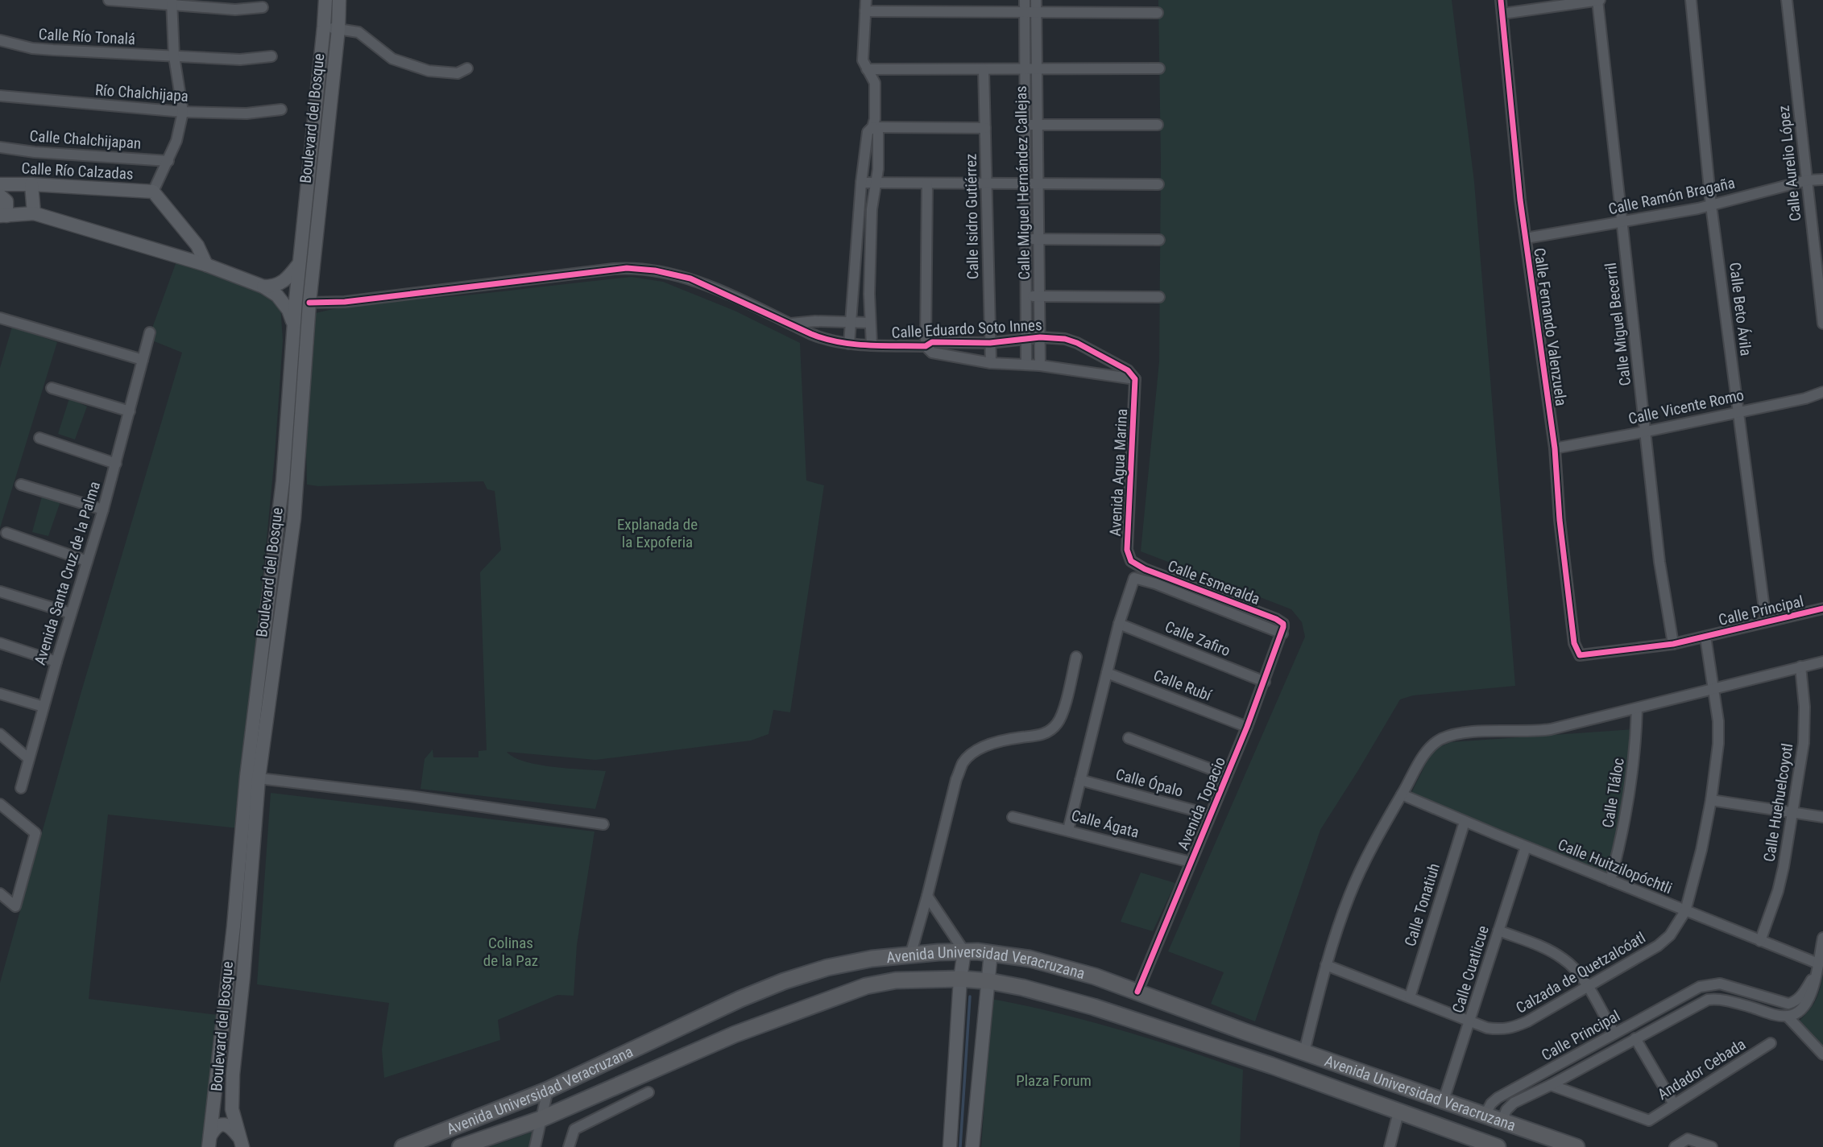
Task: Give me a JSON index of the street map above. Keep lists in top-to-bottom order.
{
  "streets": {
    "main road": ["Boulevard del Bosque", "Calle Río Calzadas", "Avenida Universidad Veracruzana"],
    "street": [
      "Calle Río Tonalá",
      "Río Chalchijapa",
      "Calle Chalchijapan",
      "Calle Aurelio López",
      "Calle Miguel Hernández Callejas",
      "Calle Ramón Bragaña",
      "Calle Isidro Gutiérrez",
      "Calle Beto Ávila",
      "Calle Miguel Becerril",
      "Calle Fernando Valenzuela",
      "Calle Eduardo Soto Innes",
      "Calle Vicente Romo",
      "Avenida Agua Marina",
      "Avenida Santa Cruz de la Palma",
      "Calle Esmeralda",
      "Calle Principal",
      "Calle Zafiro",
      "Calle Rubí",
      "Calle Ópalo",
      "Calle Tláloc",
      "Calle Huehuelcoyotl",
      "Avenida Topacio",
      "Calle Ágata",
      "Calle Huitzilopóchtli",
      "Calle Tonatiuh",
      "Calle Cuatlicue",
      "Calzada de Quetzalcóatl",
      "Andador Cebada"
    ]
  },
  "crossings": [
    ["Boulevard del Bosque", "Calle Eduardo Soto Innes"],
    ["Calle Aurelio López", "Calle Ramón Bragaña"],
    ["Calle Miguel Hernández Callejas", "Calle Eduardo Soto Innes"],
    ["Calle Ramón Bragaña", "Calle Beto Ávila"],
    ["Calle Ramón Bragaña", "Calle Miguel Becerril"],
    ["Calle Ramón Bragaña", "Calle Fernando Valenzuela"],
    ["Calle Isidro Gutiérrez", "Calle Eduardo Soto Innes"],
    ["Calle Beto Ávila", "Calle Vicente Romo"],
    ["Calle Beto Ávila", "Calle Principal"],
    ["Calle Miguel Becerril", "Calle Vicente Romo"],
    ["Calle Miguel Becerril", "Calle Principal"],
    ["Calle Fernando Valenzuela", "Calle Vicente Romo"],
    ["Calle Fernando Valenzuela", "Calle Principal"],
    ["Calle Eduardo Soto Innes", "Avenida Agua Marina"],
    ["Avenida Agua Marina", "Calle Esmeralda"],
    ["Calle Esmeralda", "Avenida Topacio"],
    ["Calle Principal", "Calle Huitzilopóchtli"],
    ["Calle Principal", "Avenida Universidad Veracruzana"],
    ["Calle Principal", "Calzada de Quetzalcóatl"],
    ["Calle Principal", "Andador Cebada"],
    ["Calle Zafiro", "Avenida Topacio"],
    ["Calle Rubí", "Avenida Topacio"],
    ["Calle Ópalo", "Avenida Topacio"],
    ["Calle Tláloc", "Calle Huitzilopóchtli"],
    ["Calle Huehuelcoyotl", "Calle Huitzilopóchtli"],
    ["Avenida Topacio", "Calle Ágata"],
    ["Avenida Topacio", "Avenida Universidad Veracruzana"],
    ["Calle Huitzilopóchtli", "Calle Tonatiuh"],
    ["Calle Huitzilopóchtli", "Calle Cuatlicue"],
    ["Calle Huitzilopóchtli", "Calzada de Quetzalcóatl"],
    ["Calle Tonatiuh", "Calzada de Quetzalcóatl"],
    ["Avenida Universidad Veracruzana", "Calle Cuatlicue"],
    ["Calle Cuatlicue", "Calzada de Quetzalcóatl"]
  ],
  "parks": ["Explanada de la Expoferia", "Colinas de la Paz", "Plaza Forum"]
}
